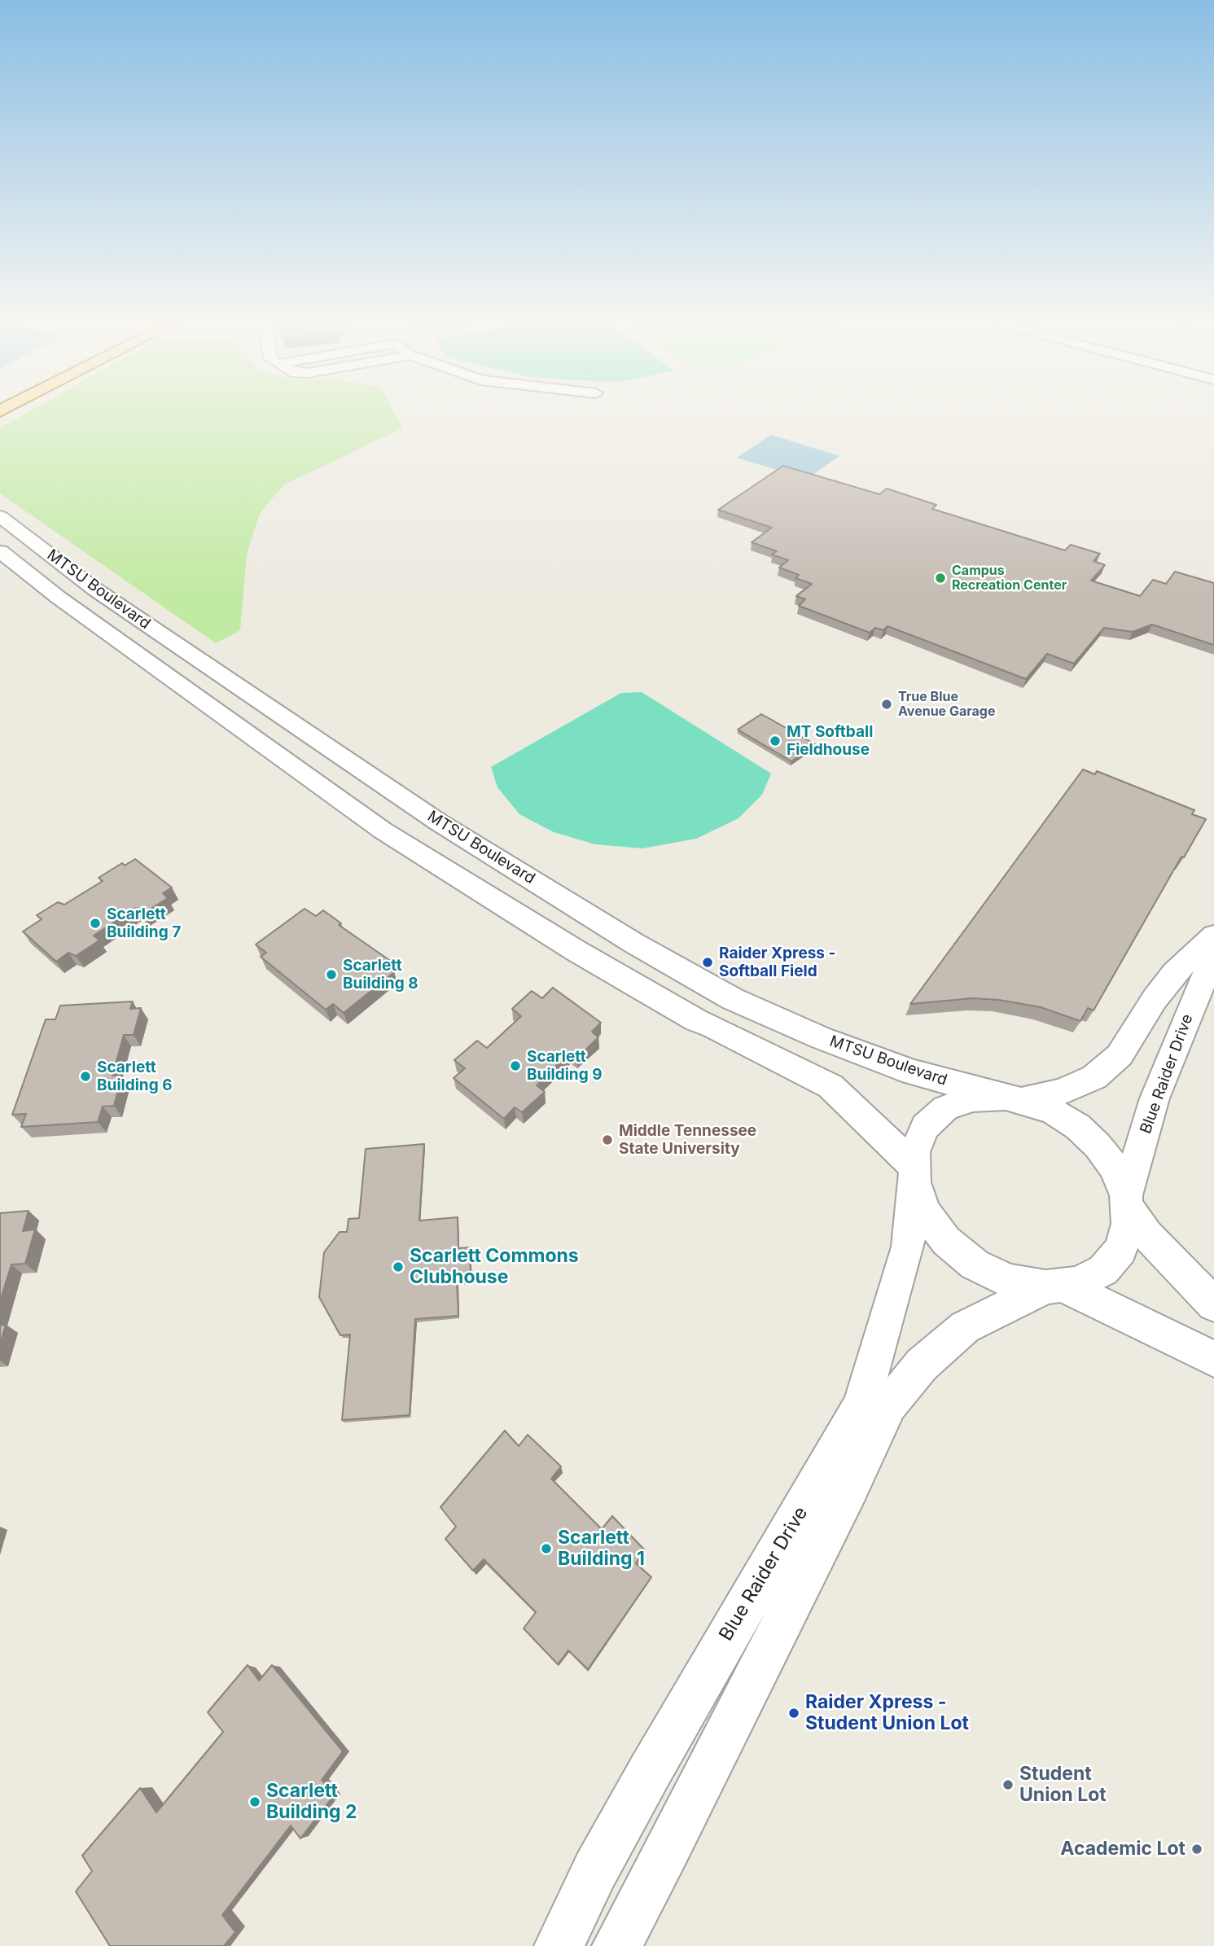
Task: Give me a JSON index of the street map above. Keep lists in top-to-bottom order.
{
  "streets": {
    "street": ["MTSU Boulevard", "Blue Raider Drive"]
  },
  "crossings": [
    ["MTSU Boulevard", "Blue Raider Drive"]
  ],
  "places": [
    "Campus Recreation Center",
    "True Blue Avenue Garage",
    "MT Softball Fieldhouse",
    "Scarlett Building 7",
    "Raider Xpress - Softball Field",
    "Scarlett Building 8",
    "Scarlett Building 9",
    "Scarlett Building 6",
    "Middle Tennessee State University",
    "Scarlett Commons Clubhouse",
    "Scarlett Building 1",
    "Raider Xpress - Student Union Lot",
    "Student Union Lot",
    "Scarlett Building 2",
    "Academic Lot"
  ]
}
